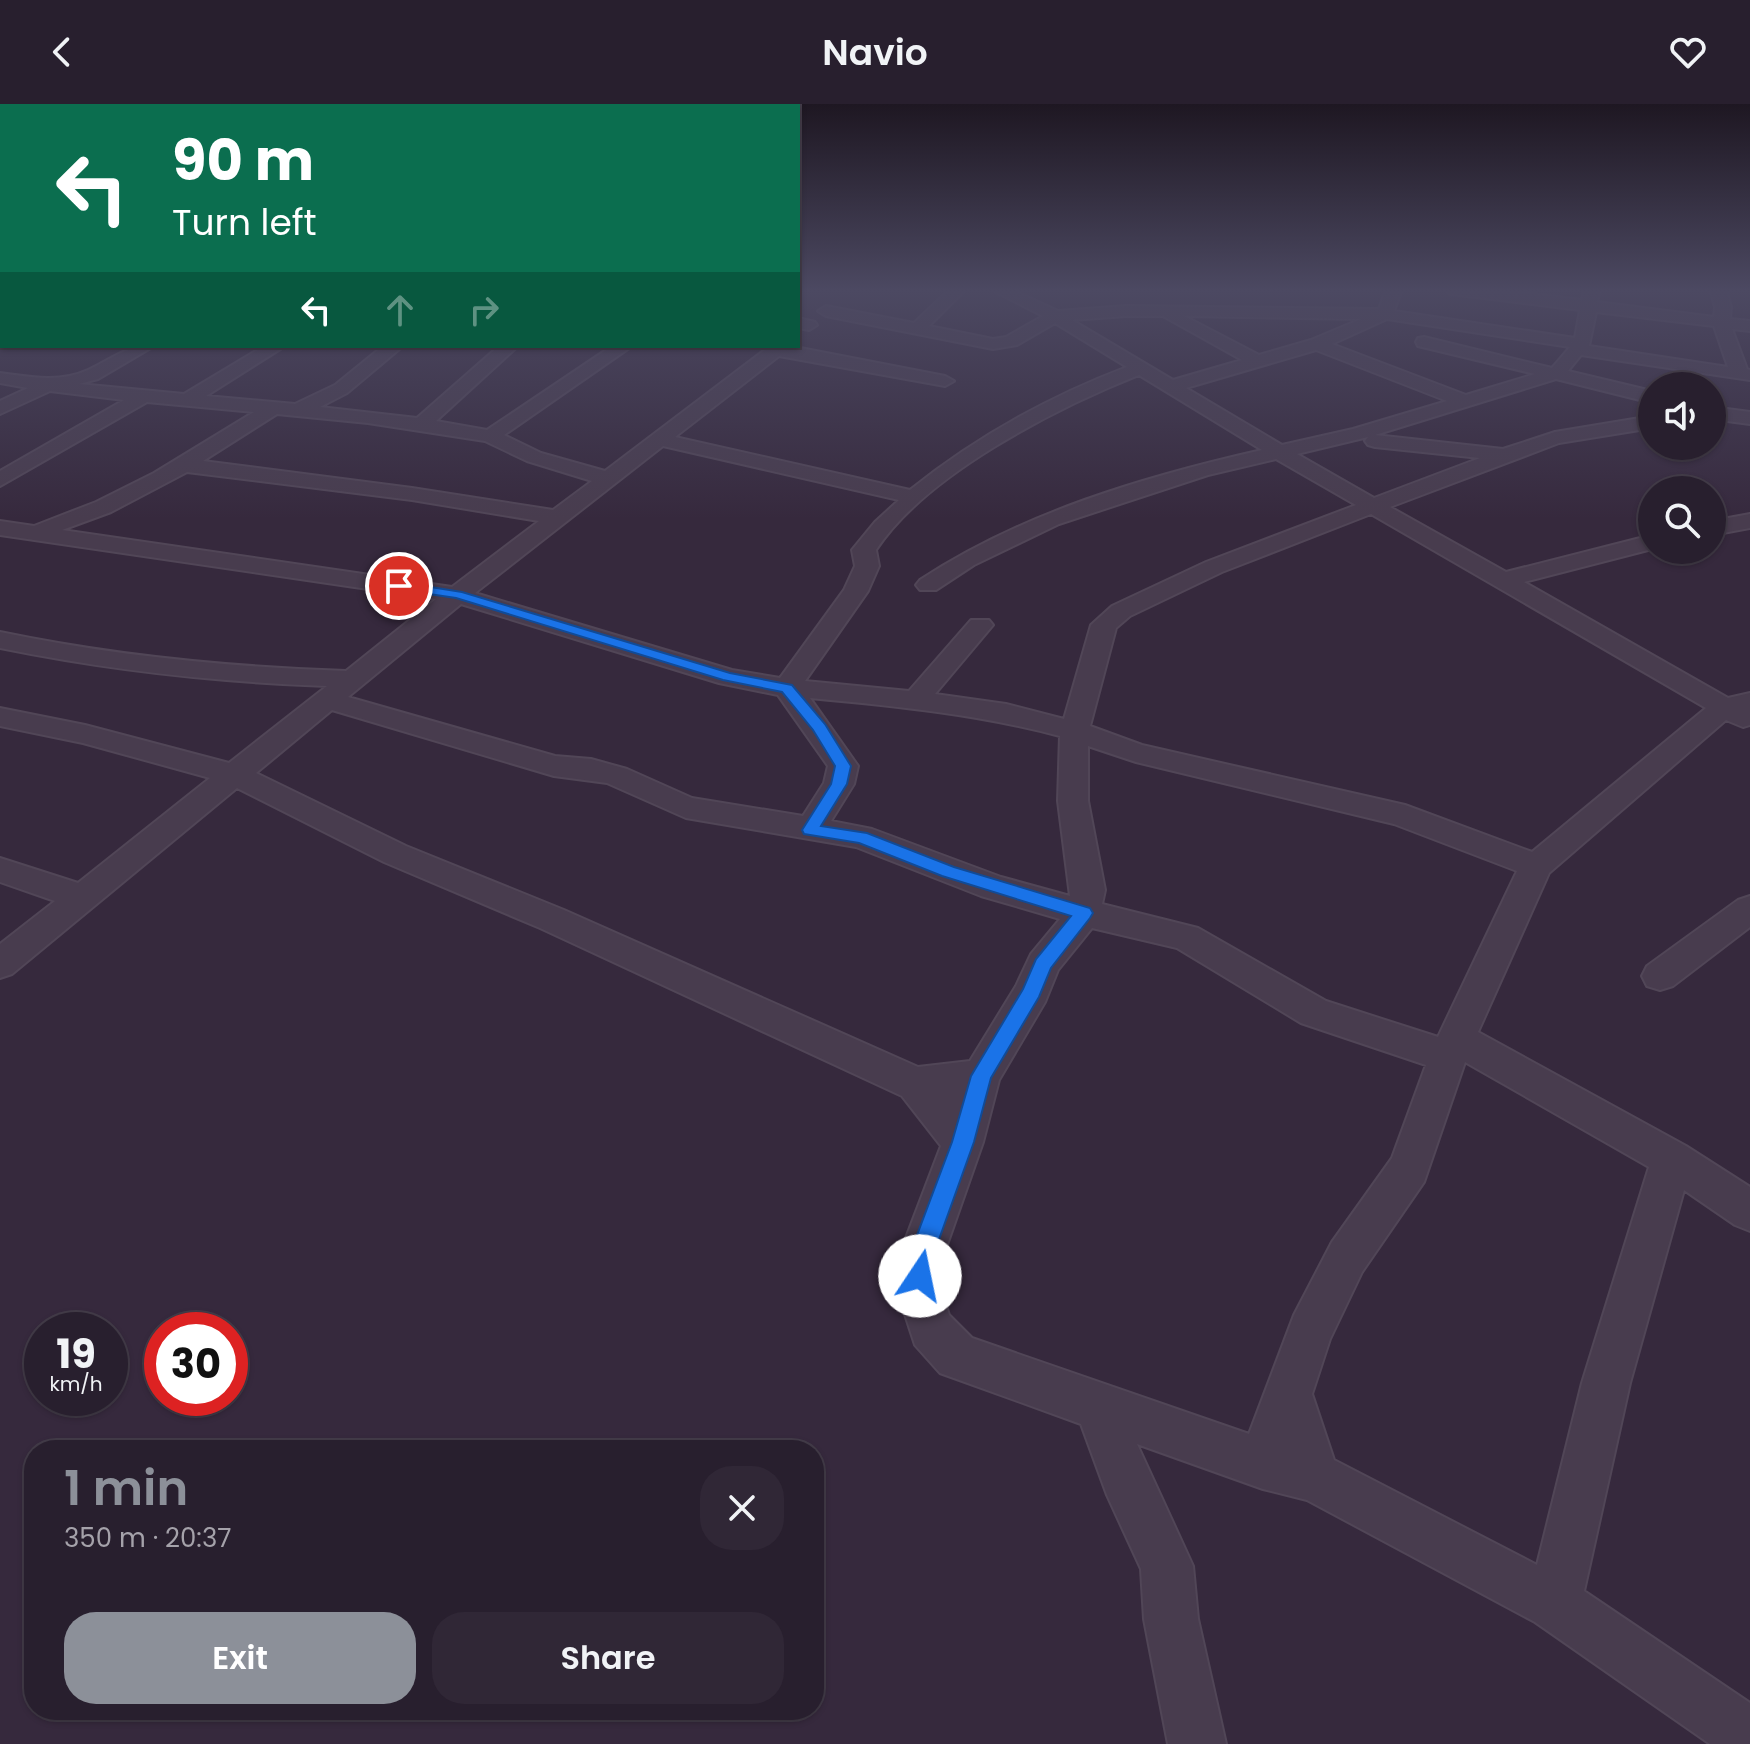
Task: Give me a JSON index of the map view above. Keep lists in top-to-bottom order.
{
  "page": {
    "header": "Navio",
    "turn": ["90 m", "Turn left"],
    "speed": "19 km/h",
    "limit": "30",
    "heading": ["1 min", "350 m · 20:37"],
    "buttons": ["Exit", "Share"]
  }
}
